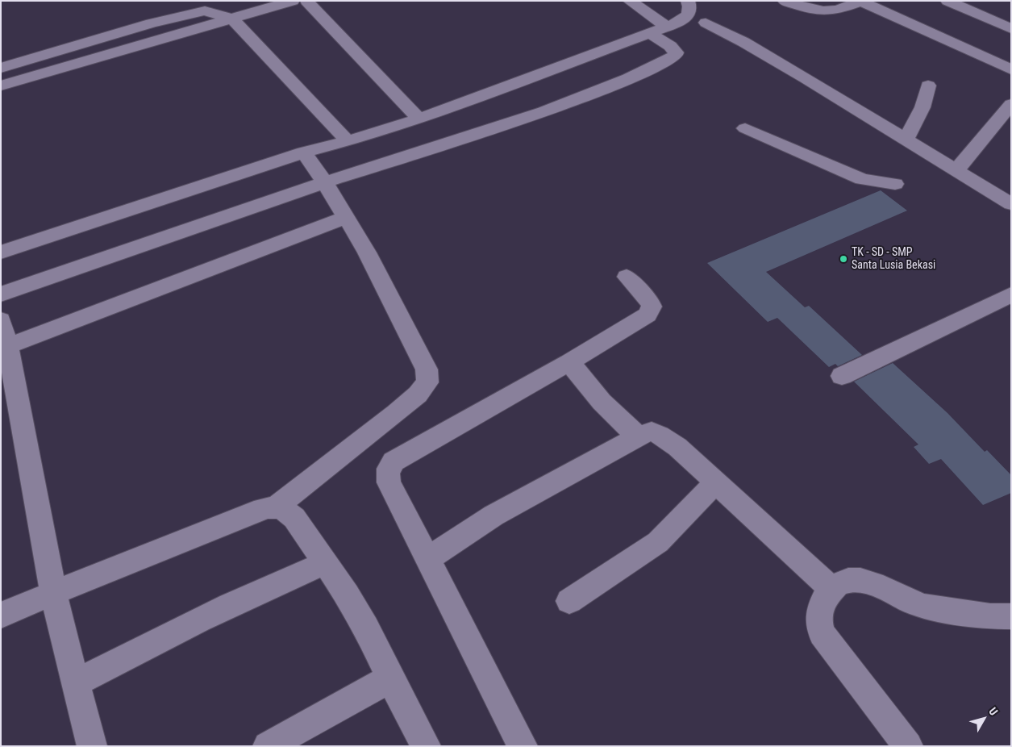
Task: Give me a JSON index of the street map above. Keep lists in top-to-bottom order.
{
  "places": ["TK - SD - SMP Santa Lusia Bekasi"],
  "north": "top right"
}
